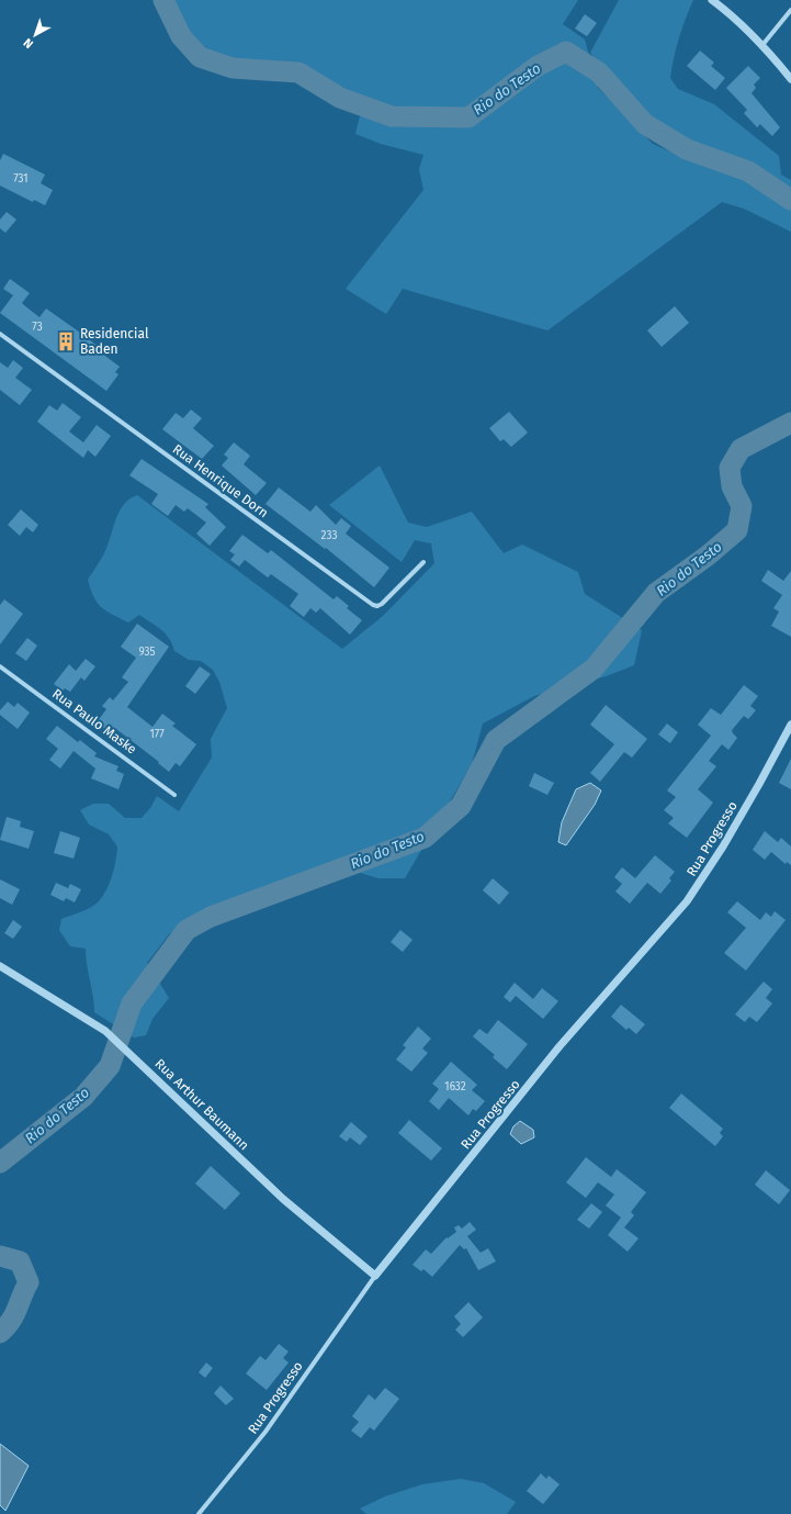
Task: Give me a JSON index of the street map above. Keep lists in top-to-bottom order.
{
  "streets": {
    "street": [
      "Rua Henrique Dorn",
      "Rua Paulo Maske",
      "Rua Progresso",
      "Rua Arthur Baumann"
    ]
  },
  "crossings": [
    ["Rua Progresso", "Rua Arthur Baumann"]
  ],
  "water": ["Rio do Testo"],
  "places": {
    "building": ["Residencial Baden"]
  },
  "house_numbers": [
    "731",
    "73",
    "233",
    "935",
    "177",
    "1632"
  ],
  "north": "bottom left"
}
